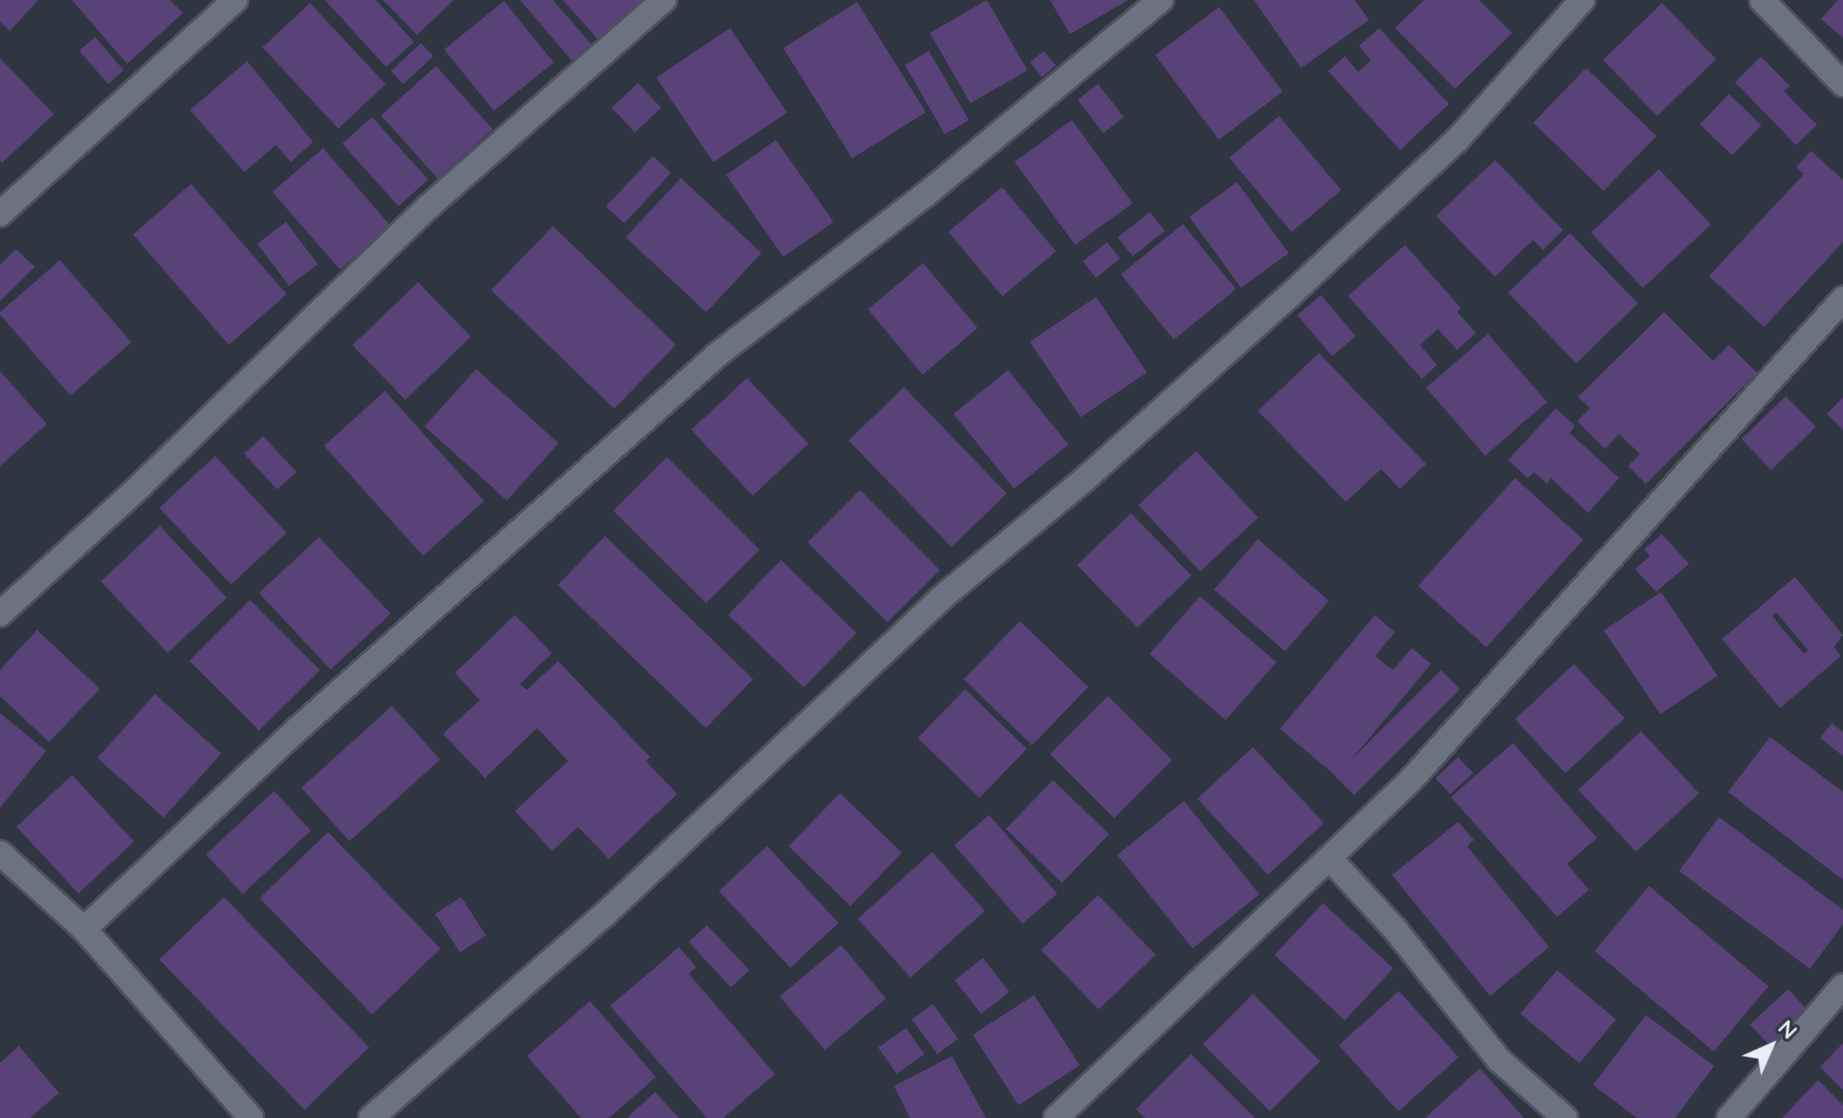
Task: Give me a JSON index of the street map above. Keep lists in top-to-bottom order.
{
  "north": "top right"
}
